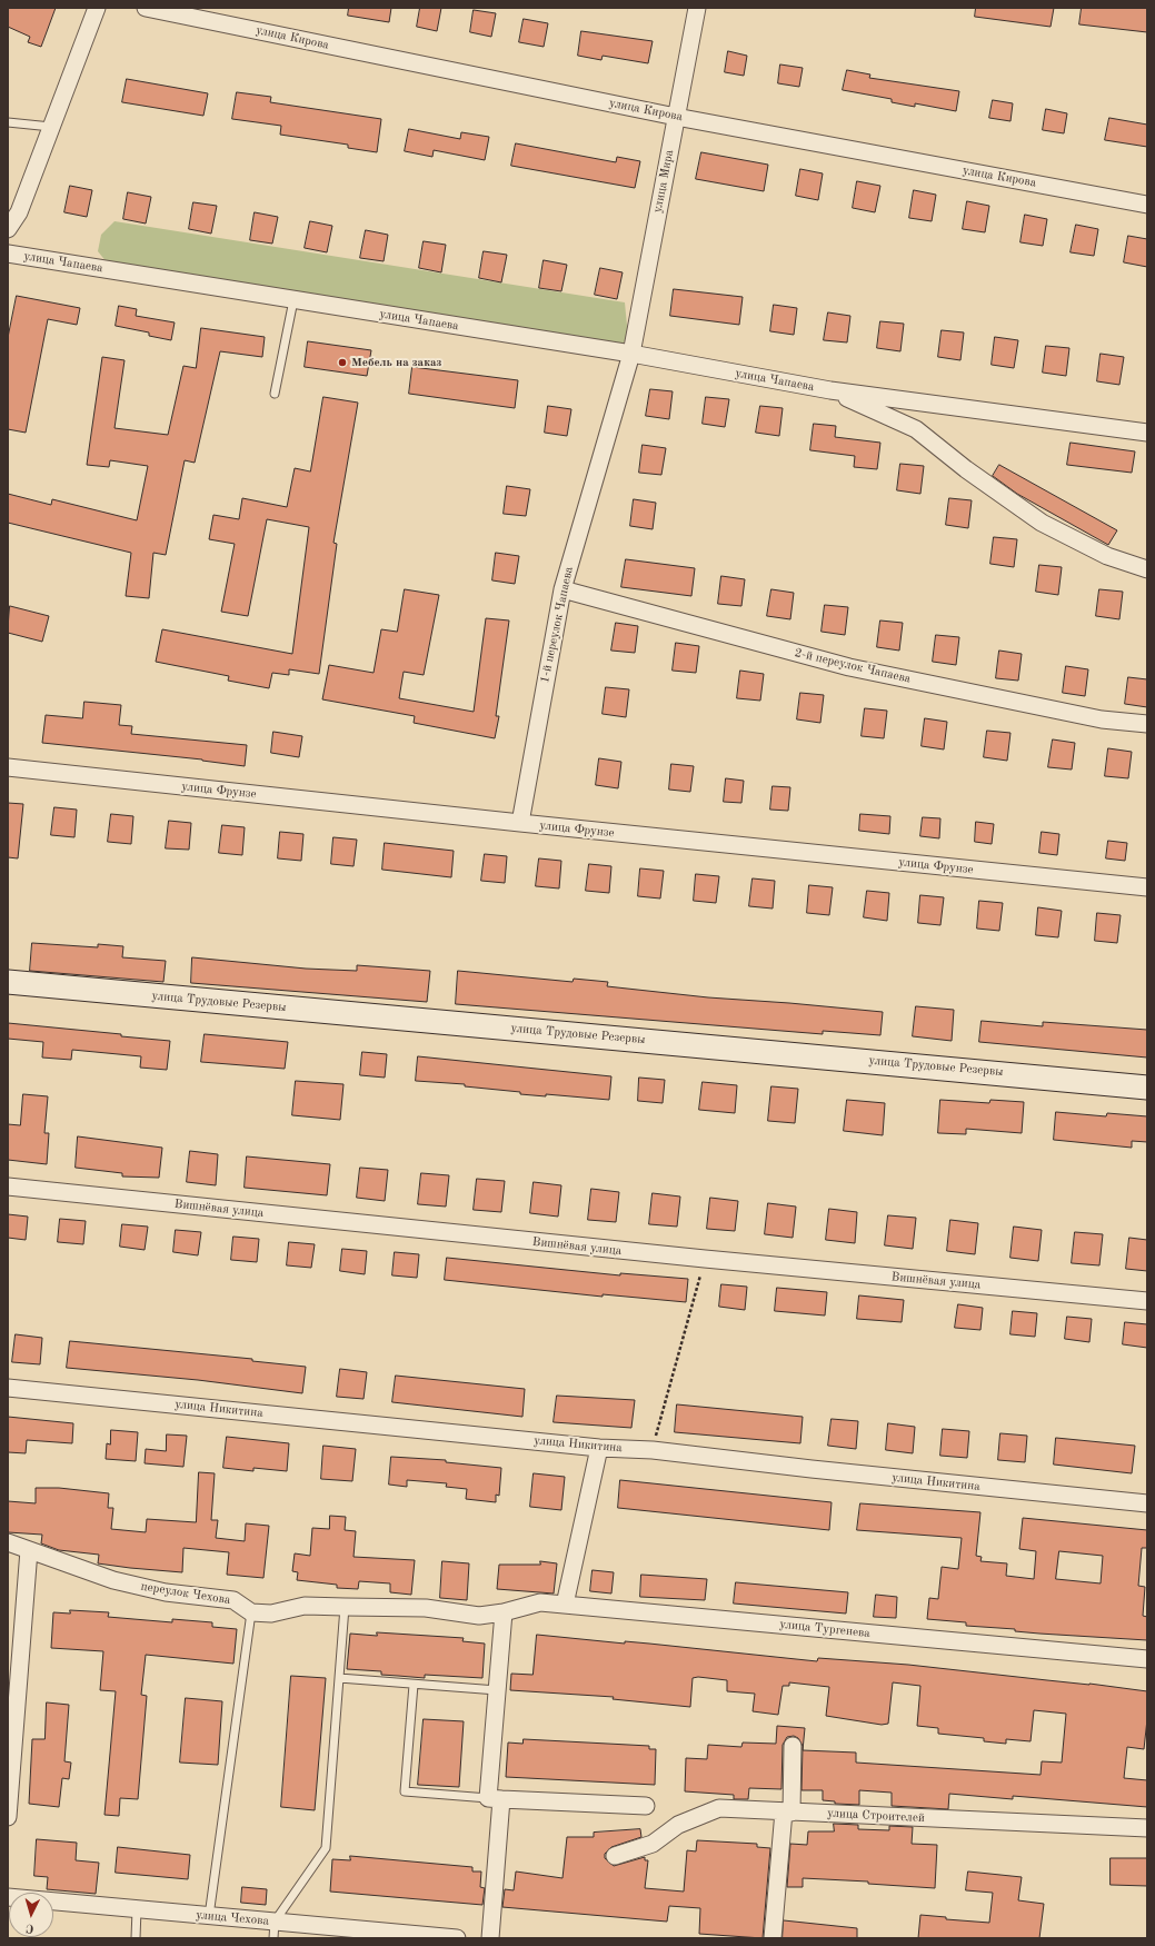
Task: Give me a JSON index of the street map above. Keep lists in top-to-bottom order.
{
  "streets": {
    "main road": ["улица Трудовые Резервы"],
    "street": [
      "улица Кирова",
      "улица Мира",
      "улица Чапаева",
      "1-й переулок Чапаева",
      "2-й переулок Чапаева",
      "улица Фрунзе",
      "Вишнёвая улица",
      "улица Никитина",
      "переулок Чехова",
      "улица Тургенева",
      "улица Строителей",
      "улица Чехова"
    ]
  },
  "crossings": [
    ["улица Кирова", "улица Мира"],
    ["улица Мира", "улица Чапаева"],
    ["улица Мира", "1-й переулок Чапаева"],
    ["улица Чапаева", "1-й переулок Чапаева"],
    ["1-й переулок Чапаева", "2-й переулок Чапаева"],
    ["1-й переулок Чапаева", "улица Фрунзе"]
  ],
  "places": ["Мебель на заказ"],
  "north": "bottom"
}
